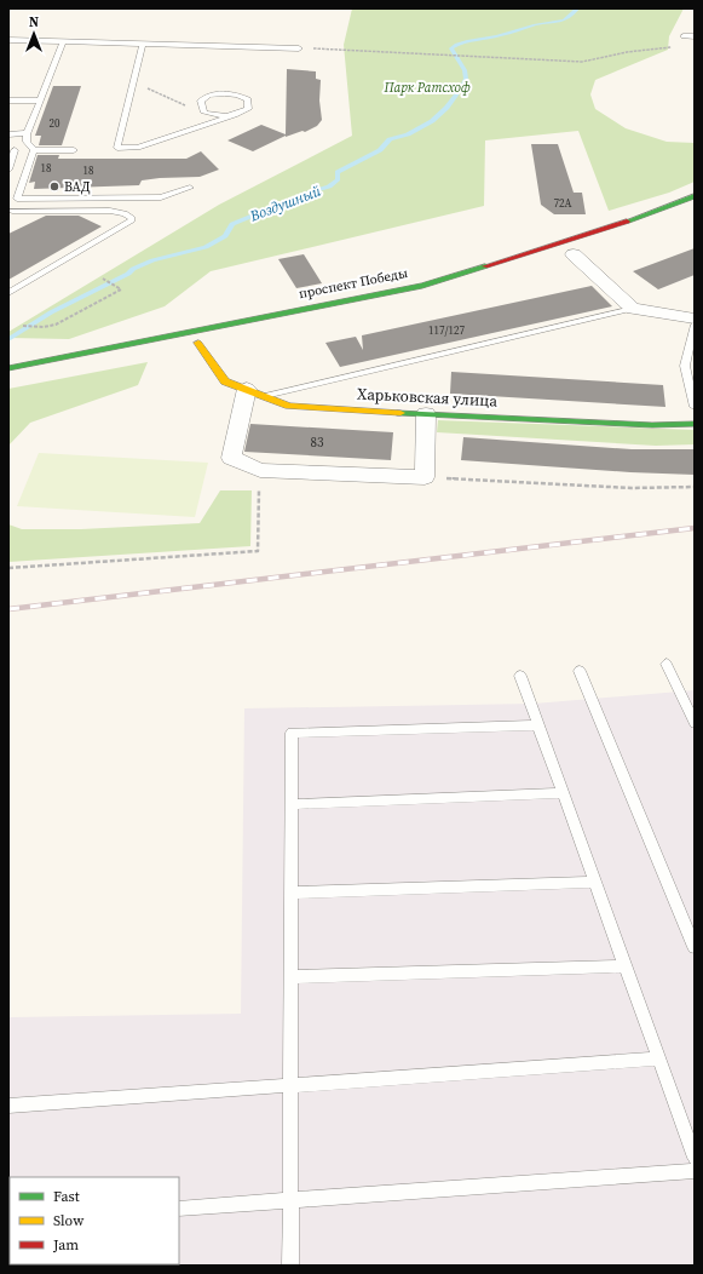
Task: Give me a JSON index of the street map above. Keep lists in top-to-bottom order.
{
  "streets": {
    "main road": ["проспект Победы", "Харьковская улица"]
  },
  "crossings": [
    ["проспект Победы", "Харьковская улица"]
  ],
  "water": ["Воздушный"],
  "parks": ["Парк Ратсхоф"],
  "places": ["ВАД"],
  "house_numbers": [
    "20",
    "18",
    "18",
    "72А",
    "117/127",
    "83"
  ],
  "legend": ["Fast", "Slow", "Jam"],
  "north": "top"
}
